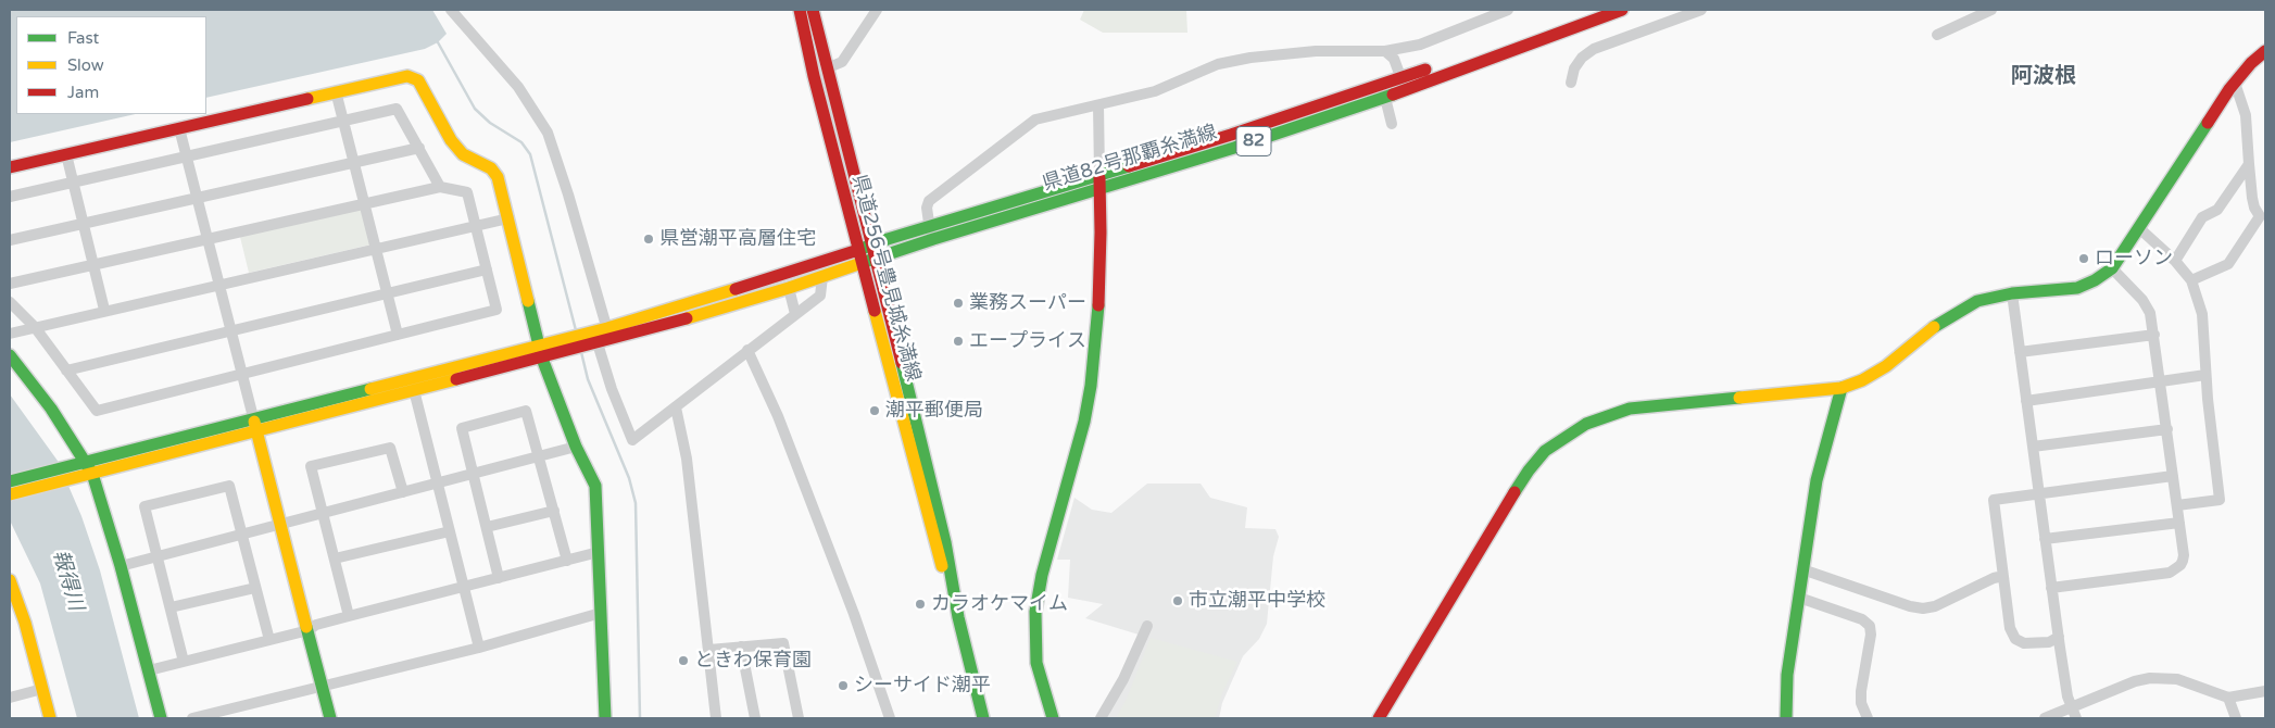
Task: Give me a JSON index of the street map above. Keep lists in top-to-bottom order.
{
  "streets": {
    "street": ["82", "県道82号那覇糸満線", "県道256号豊見城糸満線"]
  },
  "crossings": [
    ["県道82号那覇糸満線", "県道256号豊見城糸満線"]
  ],
  "districts": ["阿波根"],
  "water": ["報得川"],
  "places": [
    "県営潮平高層住宅",
    "ローソン",
    "業務スーパー",
    "エープライス",
    "潮平郵便局",
    "市立潮平中学校",
    "カラオケマイム",
    "ときわ保育園",
    "シーサイド潮平"
  ],
  "legend": ["Fast", "Slow", "Jam"]
}
